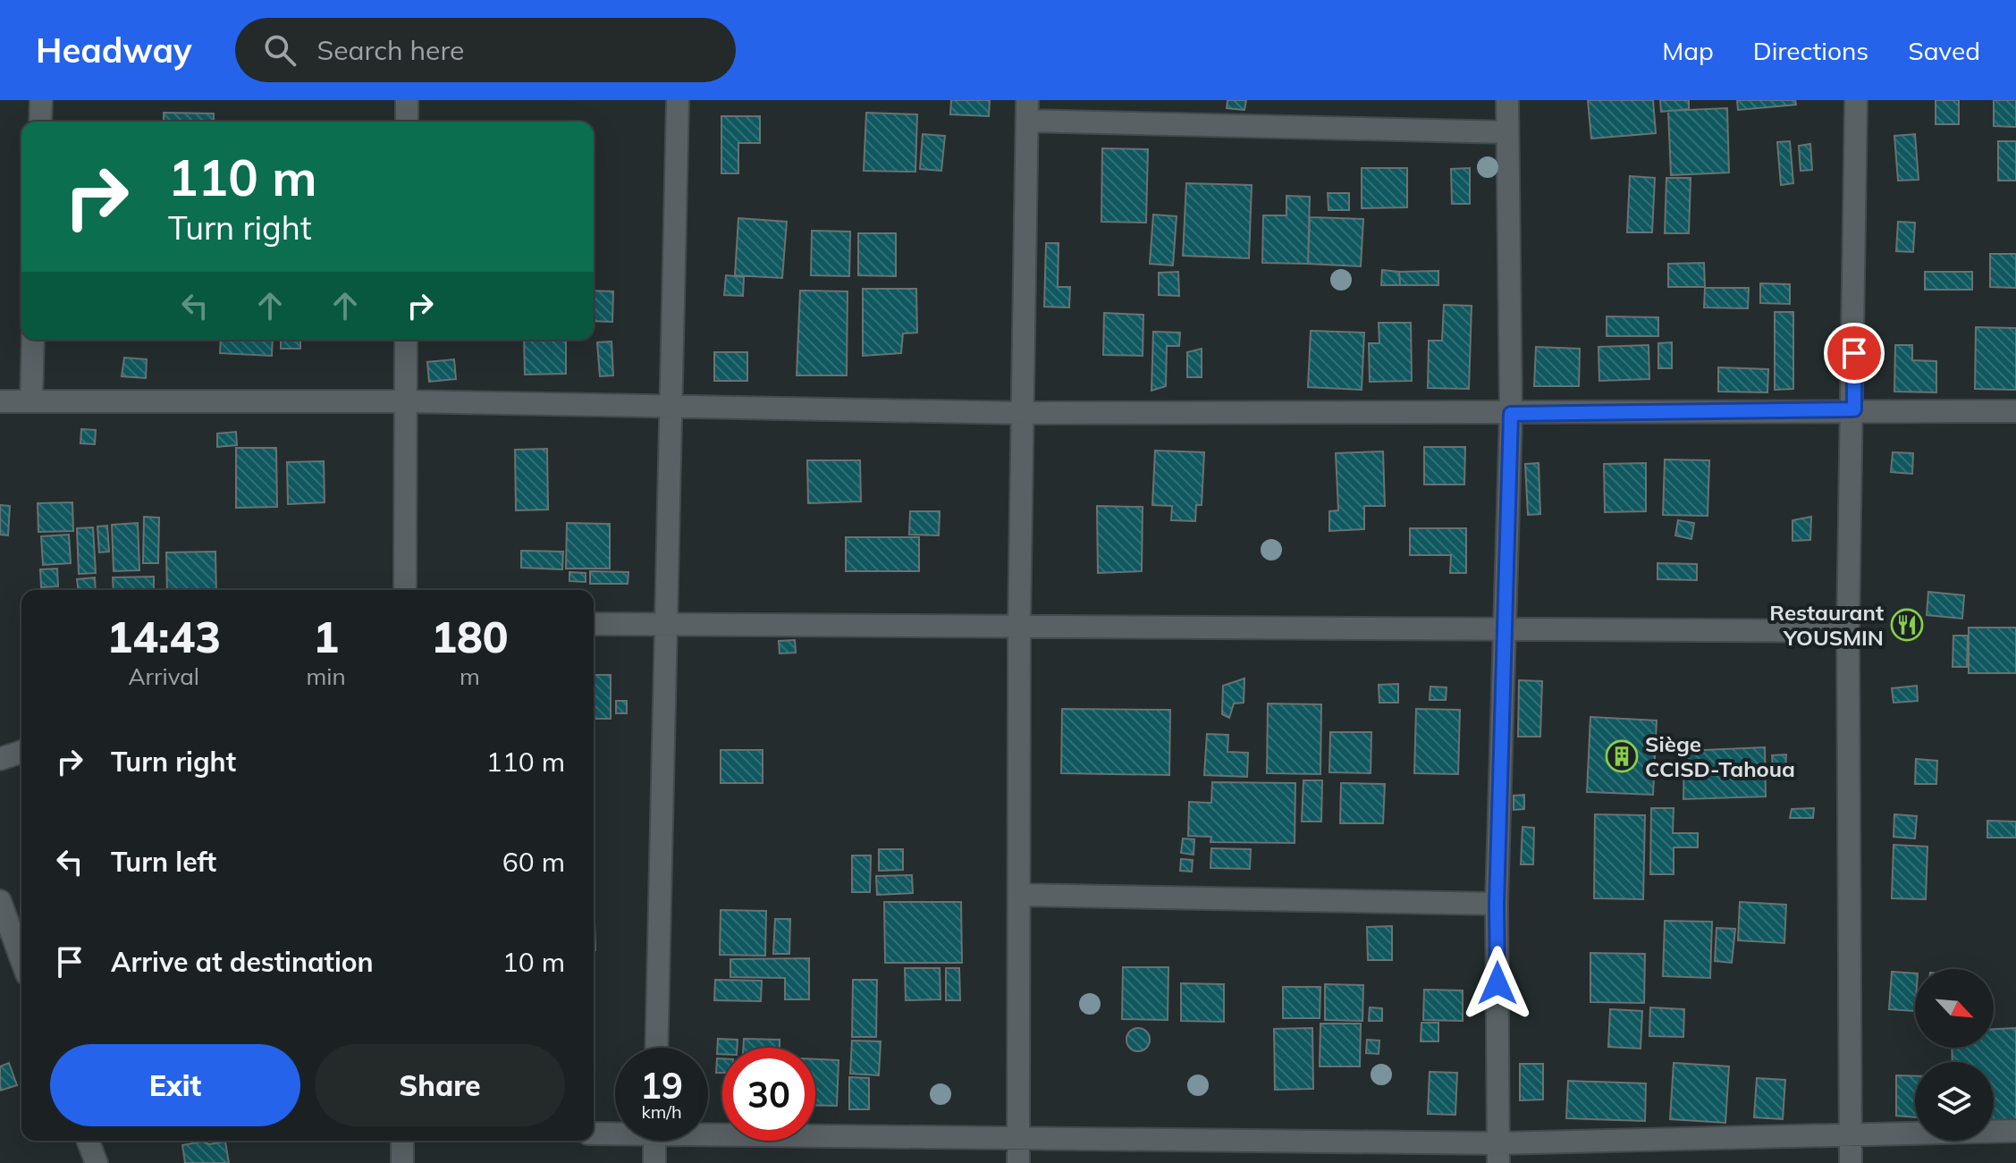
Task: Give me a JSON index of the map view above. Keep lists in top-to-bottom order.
{
  "places": {
    "restaurant": ["Restaurant YOUSMIN"],
    "building": ["Siège CCISD-Tahoua"]
  },
  "north": "bottom right",
  "page": {
    "header": "Headway",
    "search": "Search here",
    "nav": ["Map", "Directions", "Saved"],
    "turn": ["110 m", "Turn right"],
    "eta": [
      "14:43",
      "Arrival",
      "1",
      "min",
      "180",
      "m"
    ],
    "list": [
      {
        "name": "Turn right",
        "value": "110 m"
      },
      {
        "name": "Turn left",
        "value": "60 m"
      },
      {
        "name": "Arrive at destination",
        "value": "10 m"
      }
    ],
    "buttons": ["Exit", "Share"],
    "speed": "19 km/h",
    "limit": "30"
  }
}
